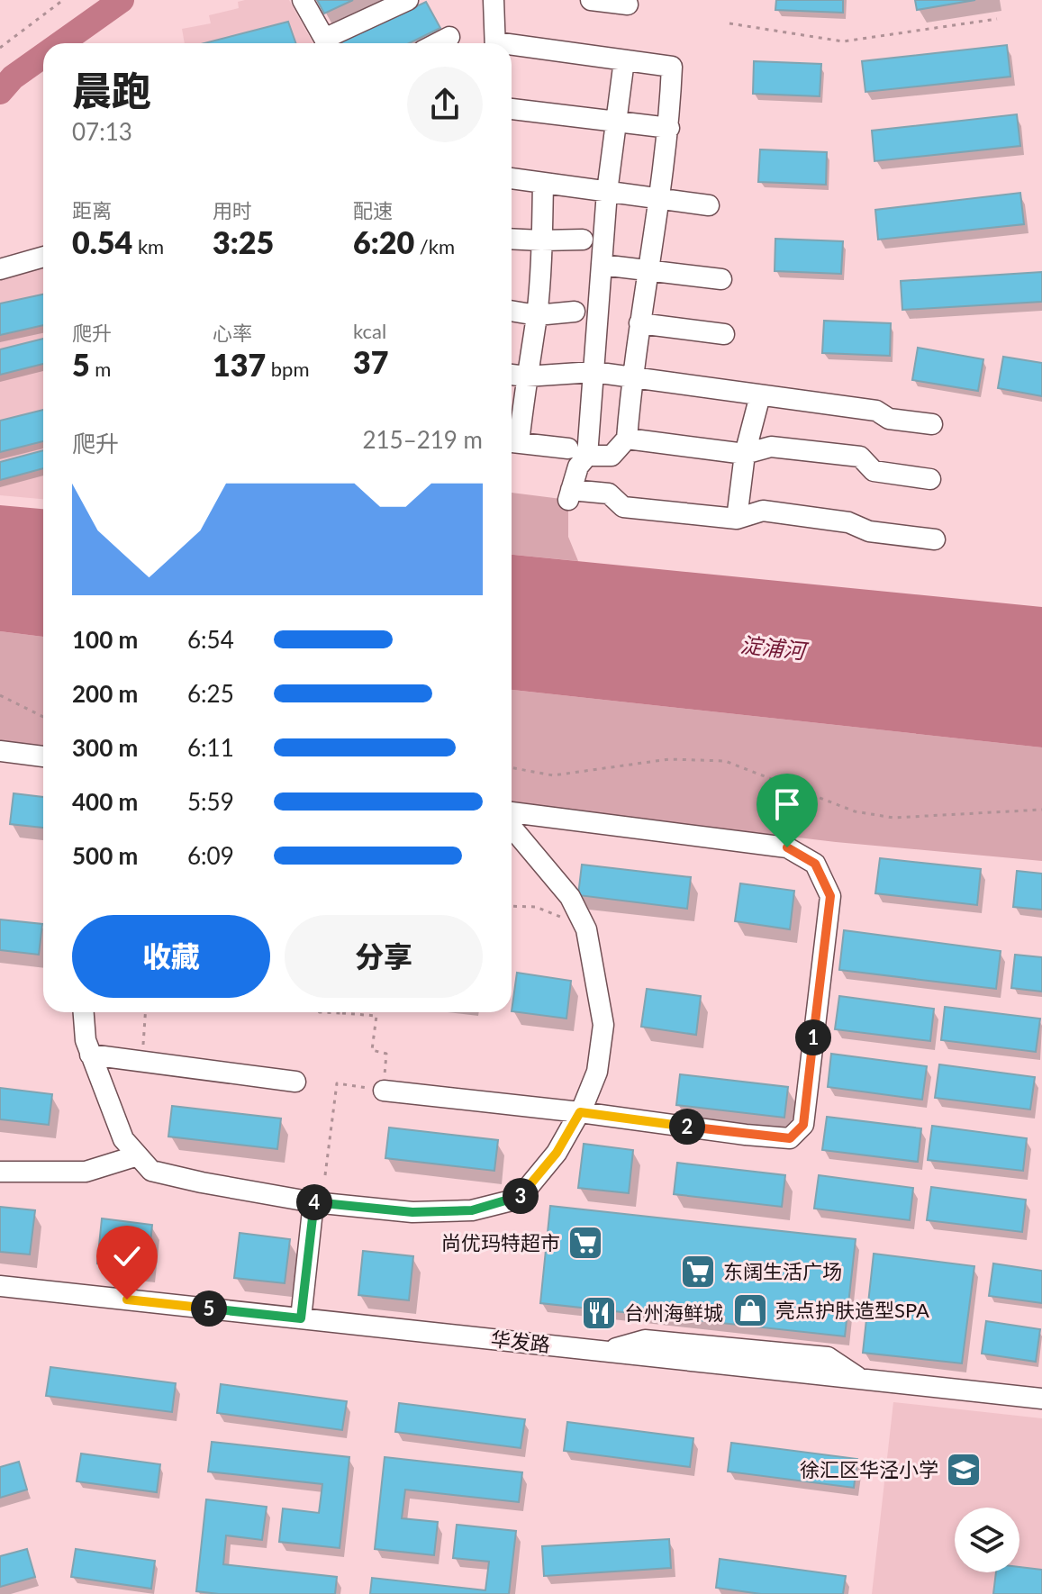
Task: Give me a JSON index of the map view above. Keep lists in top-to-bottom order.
{
  "streets": {
    "street": ["华发路"]
  },
  "water": ["淀浦河"],
  "places": {
    "supermarket": ["尚优玛特超市", "东阔生活广场"],
    "shop": ["亮点护肤造型SPA"],
    "restaurant": ["台州海鲜城"],
    "school or university": ["徐汇区华泾小学"]
  },
  "page": {
    "heading": ["晨跑", "07:13"],
    "stats": [
      ["距离", "0.54 km"],
      ["用时", "3:25"],
      ["配速", "6:20 /km"],
      ["爬升", "5 m"],
      ["心率", "137 bpm"],
      ["kcal", "37"]
    ],
    "chart": ["爬升", "215–219 m"],
    "list": [
      {
        "name": "100 m",
        "note": "6:54"
      },
      {
        "name": "200 m",
        "note": "6:25"
      },
      {
        "name": "300 m",
        "note": "6:11"
      },
      {
        "name": "400 m",
        "note": "5:59"
      },
      {
        "name": "500 m",
        "note": "6:09"
      }
    ],
    "buttons": ["收藏", "分享"],
    "pins": [
      "1",
      "2",
      "3",
      "4",
      "5"
    ]
  }
}
